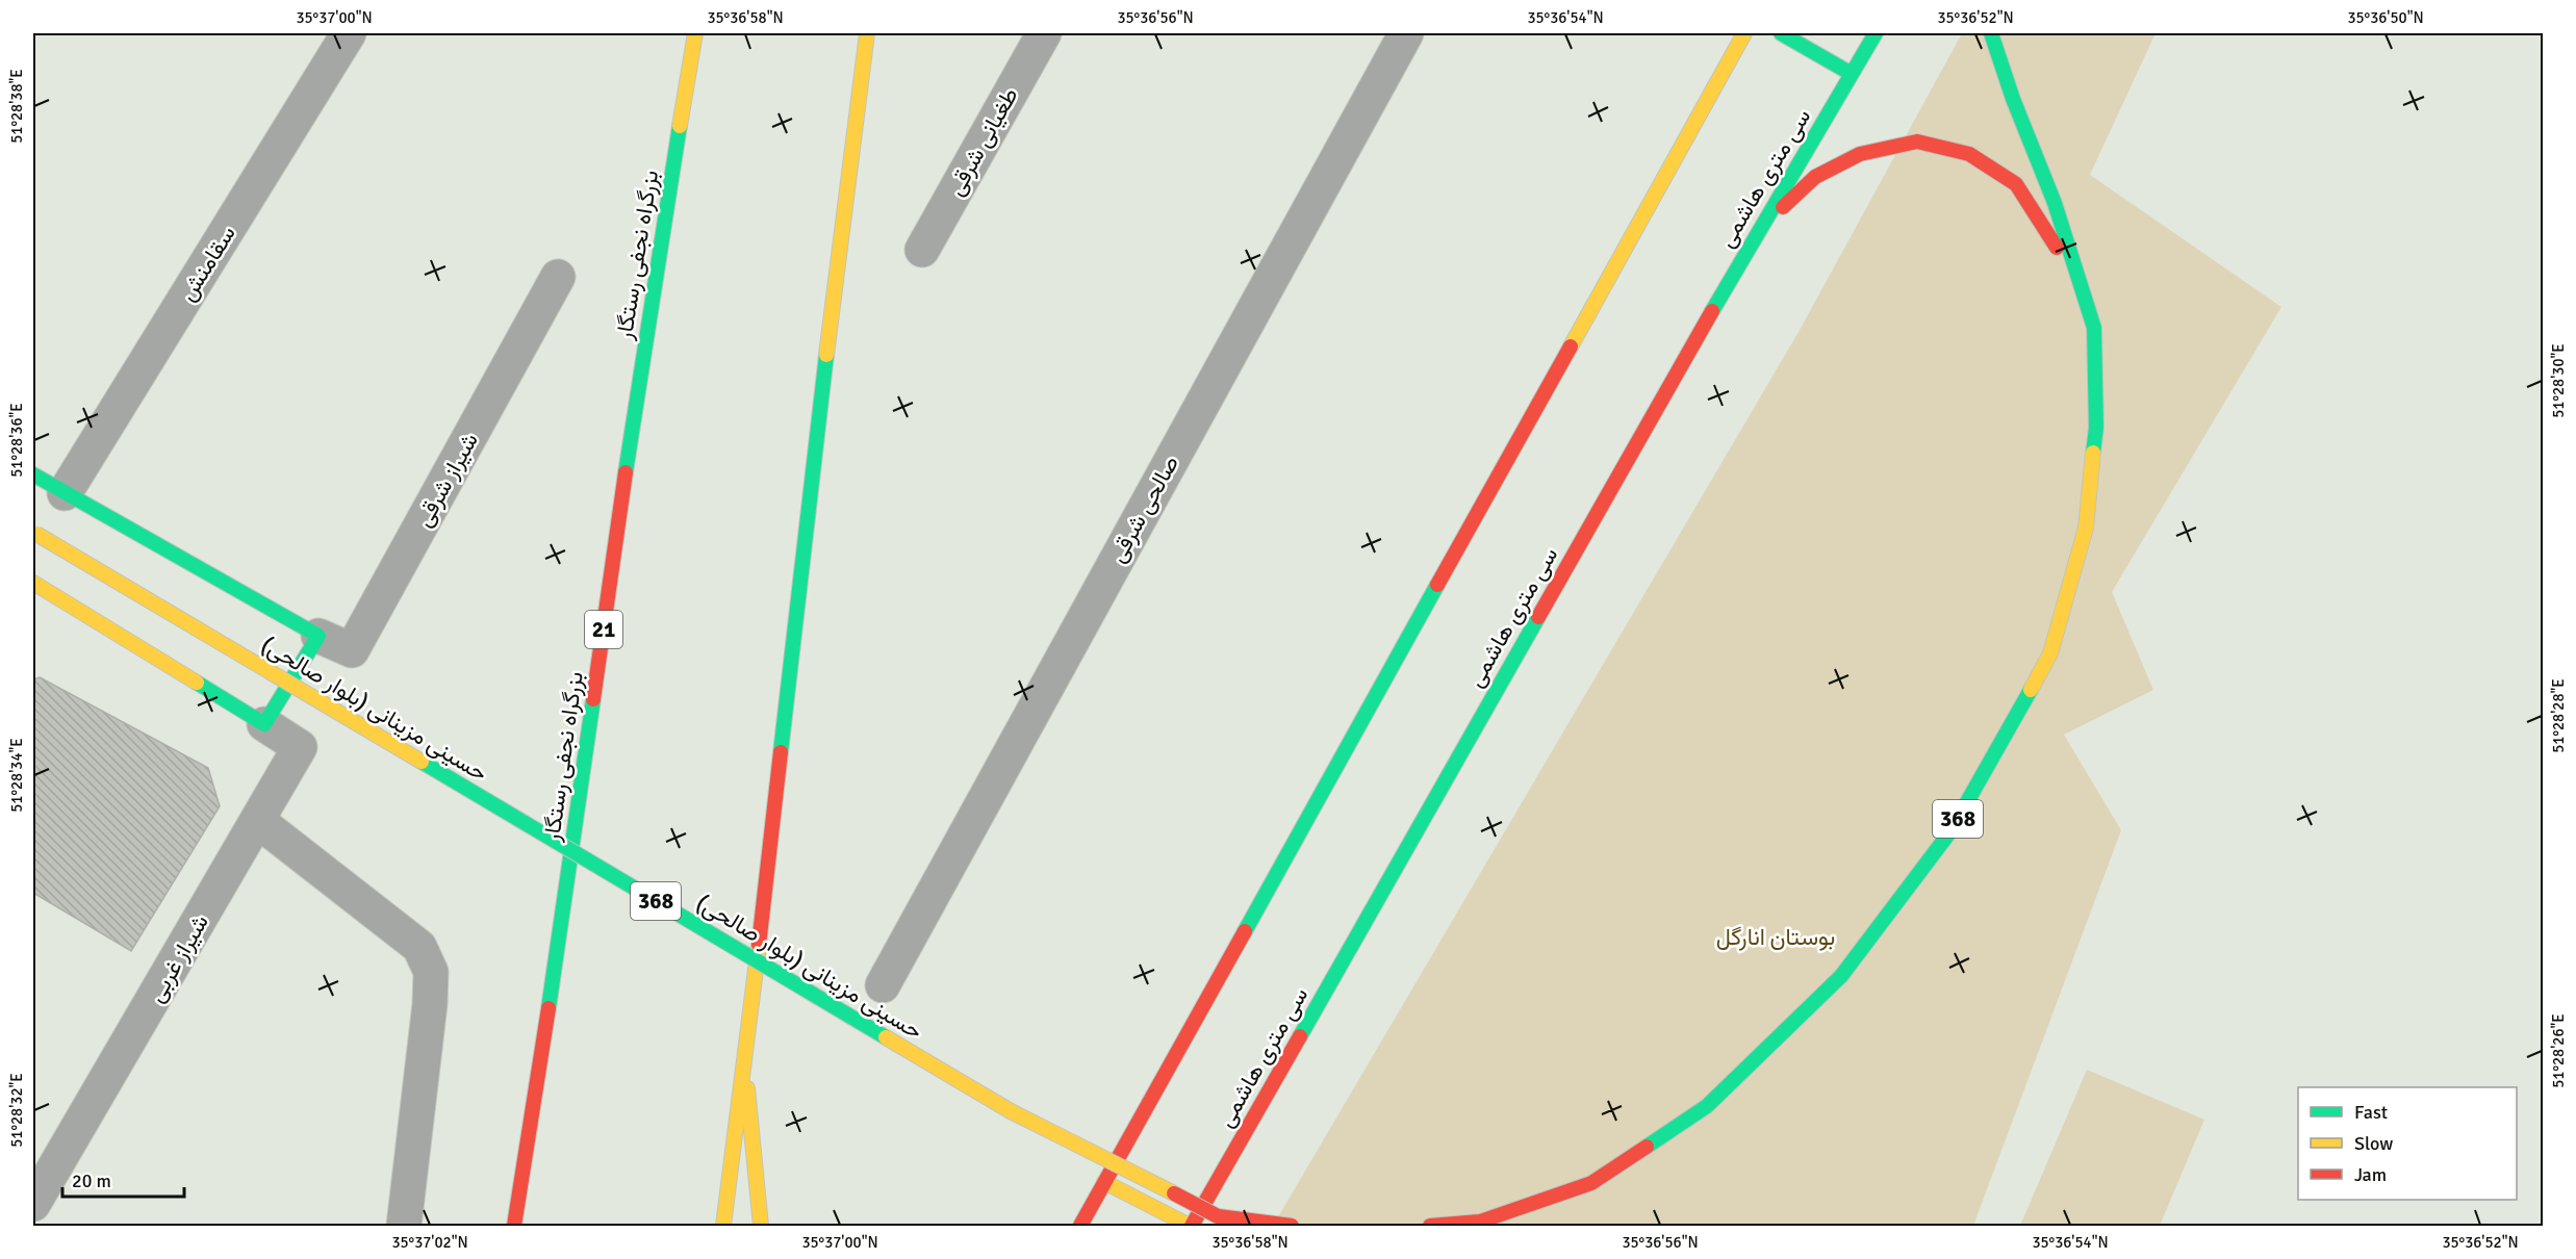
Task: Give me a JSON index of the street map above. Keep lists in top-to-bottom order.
{
  "streets": {
    "main road": [
      "سی متری هاشمی",
      "بزرگراه نجفی رستگار",
      "21",
      "حسینی مزینانی (بلوار صالحی)",
      "368"
    ],
    "street": [
      "طغیانی شرقی",
      "سقامنش",
      "شیراز شرقی",
      "صالحی شرقی",
      "شیراز غربی"
    ]
  },
  "crossings": [
    ["سقامنش", "حسینی مزینانی (بلوار صالحی)"],
    ["شیراز شرقی", "حسینی مزینانی (بلوار صالحی)"]
  ],
  "parks": ["بوستان انارگل"],
  "legend": ["Fast", "Slow", "Jam"],
  "scale_bar": "20 m",
  "coordinates": [
    "35°37'00\"N",
    "35°36'58\"N",
    "35°36'56\"N",
    "35°36'54\"N",
    "35°36'52\"N",
    "35°36'50\"N",
    "51°28'38\"E",
    "51°28'30\"E",
    "51°28'36\"E",
    "51°28'28\"E",
    "51°28'34\"E",
    "51°28'26\"E",
    "51°28'32\"E",
    "35°37'02\"N"
  ]
}
